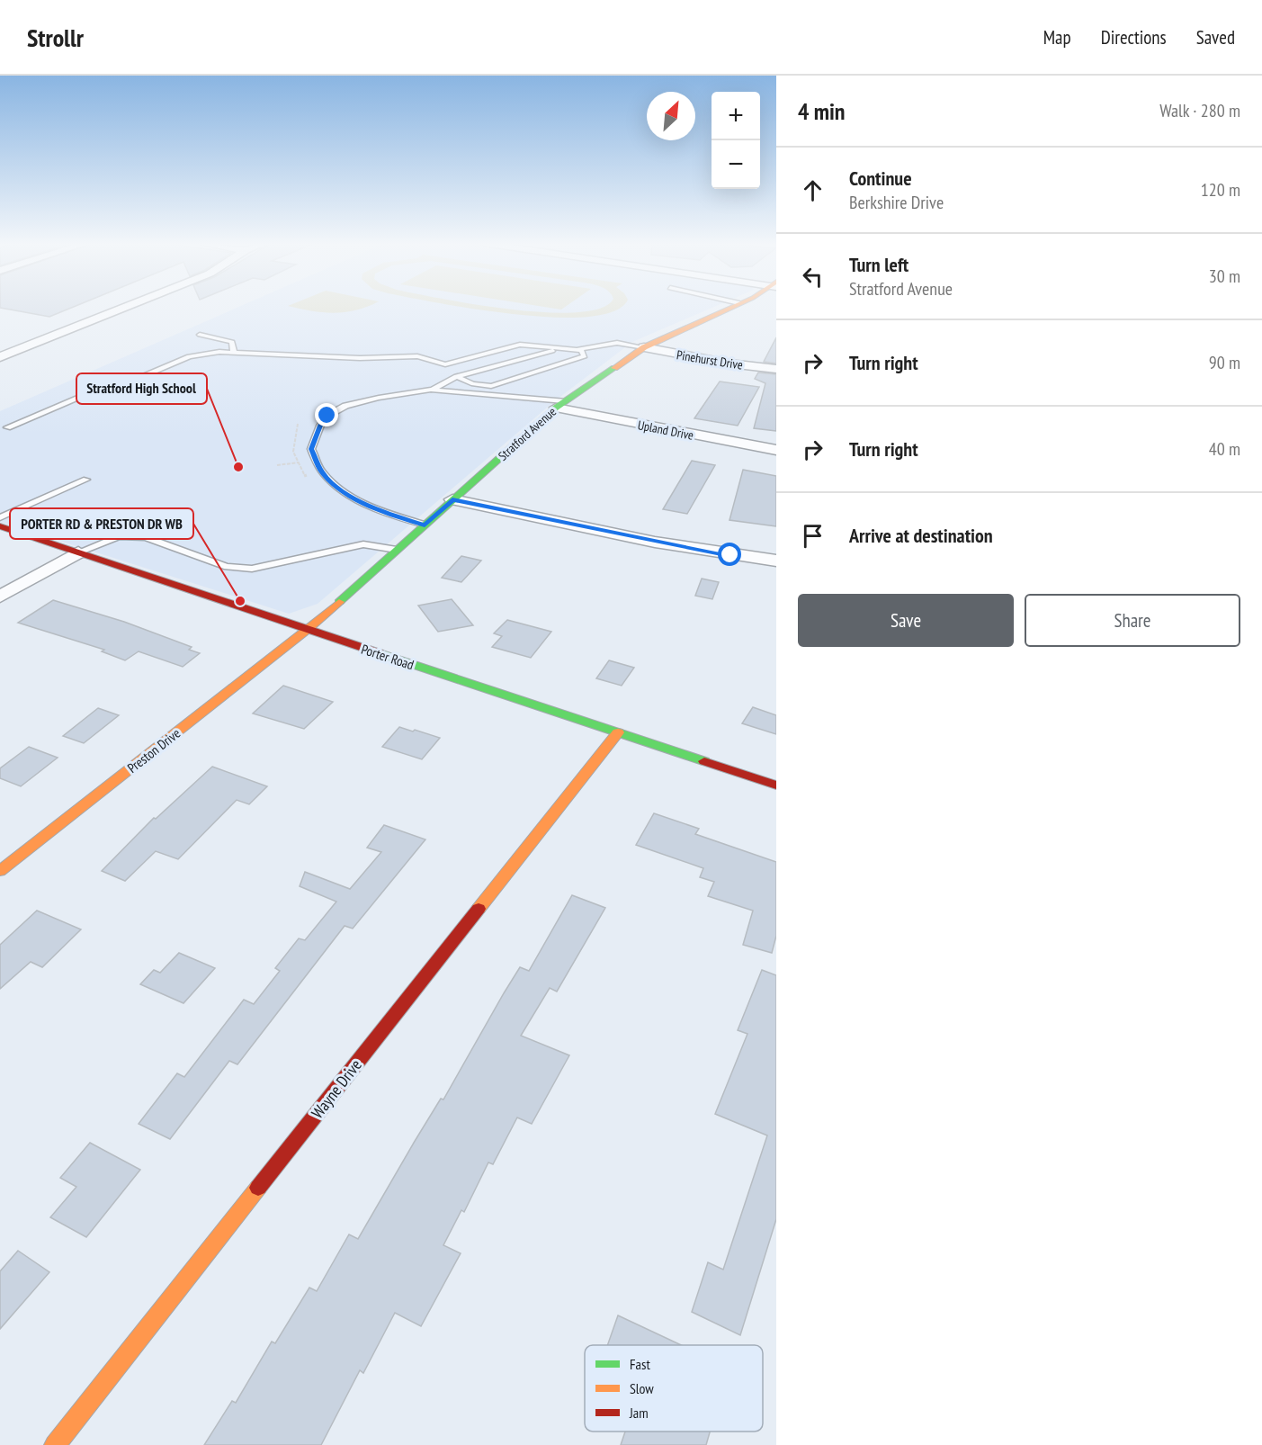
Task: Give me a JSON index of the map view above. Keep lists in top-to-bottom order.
{
  "streets": {
    "street": [
      "Pinehurst Drive",
      "Upland Drive",
      "Stratford Avenue",
      "Porter Road",
      "Preston Drive",
      "Wayne Drive"
    ]
  },
  "crossings": [
    ["Pinehurst Drive", "Stratford Avenue"],
    ["Upland Drive", "Stratford Avenue"],
    ["Stratford Avenue", "Porter Road"],
    ["Stratford Avenue", "Preston Drive"],
    ["Porter Road", "Preston Drive"],
    ["Porter Road", "Wayne Drive"]
  ],
  "places": ["Stratford High School", "PORTER RD & PRESTON DR WB"],
  "legend": ["Fast", "Slow", "Jam"],
  "north": "top right",
  "page": {
    "header": "Strollr",
    "nav": ["Map", "Directions", "Saved"],
    "heading": ["4 min", "Walk · 280 m"],
    "map_buttons": ["+", "−"],
    "list": [
      ["Continue", "Berkshire Drive", "120 m"],
      ["Turn left", "Stratford Avenue", "30 m"],
      ["Turn right", "90 m"],
      ["Turn right", "40 m"],
      "Arrive at destination"
    ],
    "buttons": ["Save", "Share"]
  }
}
